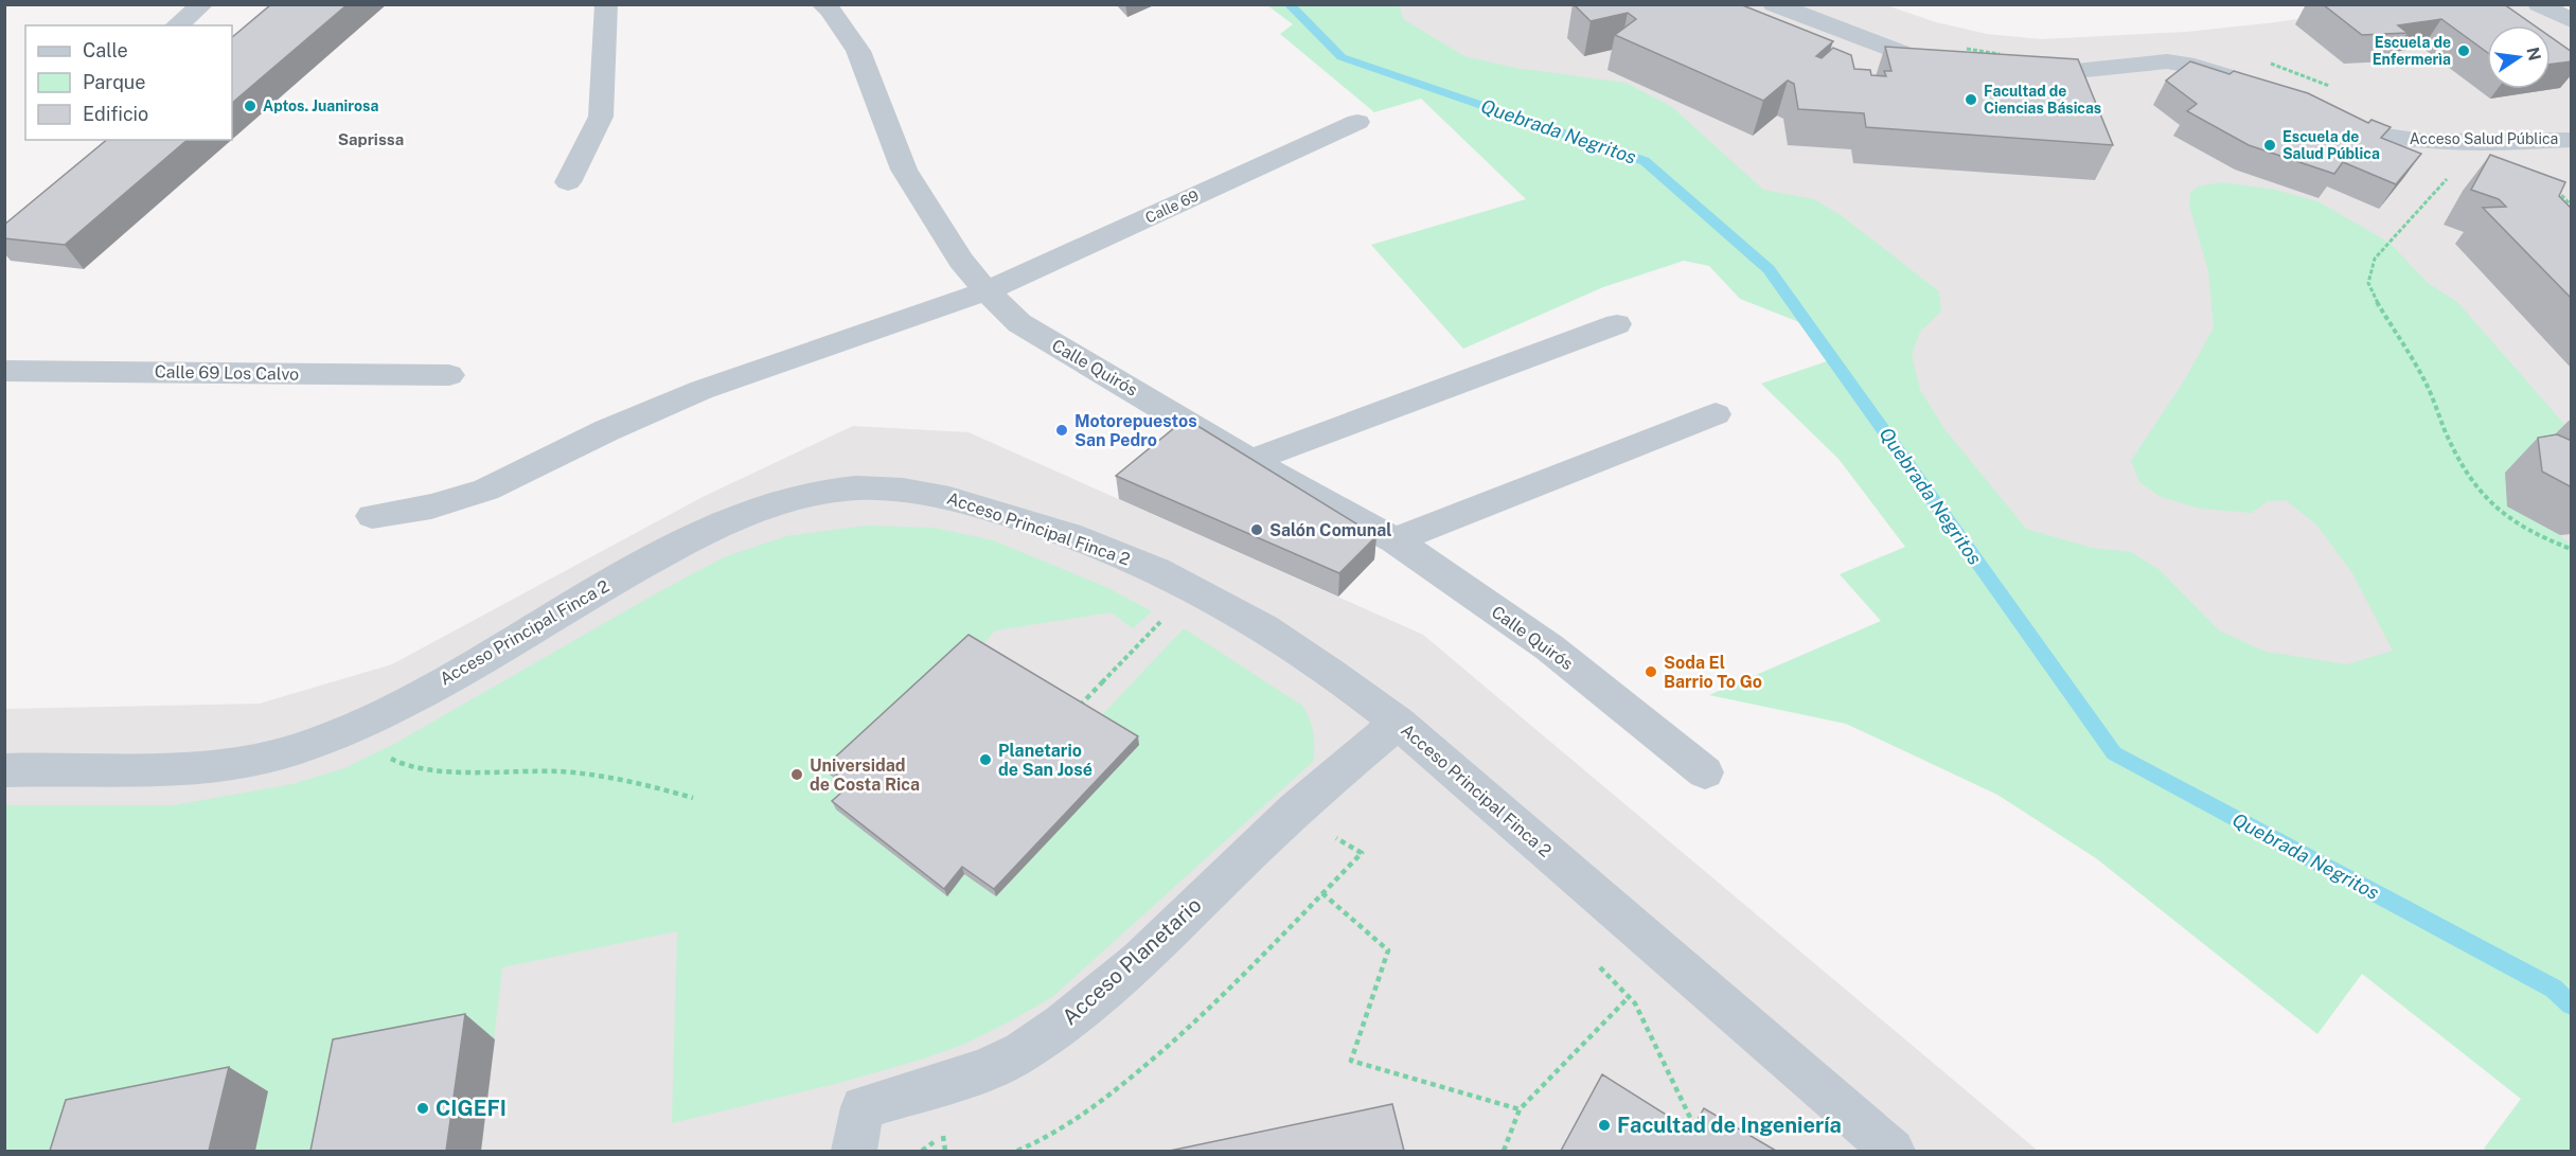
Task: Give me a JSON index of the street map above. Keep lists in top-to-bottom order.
{
  "streets": {
    "street": [
      "Acceso Salud Pública",
      "Calle 69",
      "Calle Quirós",
      "Calle 69 Los Calvo",
      "Acceso Principal Finca 2",
      "Acceso Planetario"
    ]
  },
  "crossings": [
    ["Calle 69", "Calle Quirós"],
    ["Acceso Principal Finca 2", "Acceso Planetario"]
  ],
  "districts": ["Saprissa"],
  "water": ["Quebrada Negritos"],
  "places": [
    "Escuela de Enfermerìa",
    "Facultad de Ciencias Básicas",
    "Aptos. Juanirosa",
    "Escuela de Salud Pública",
    "Motorepuestos San Pedro",
    "Salón Comunal",
    "Soda El Barrio To Go",
    "Planetario de San José",
    "Universidad de Costa Rica",
    "CIGEFI",
    "Facultad de Ingeniería"
  ],
  "legend": ["Calle", "Parque", "Edificio"],
  "north": "right"
}
